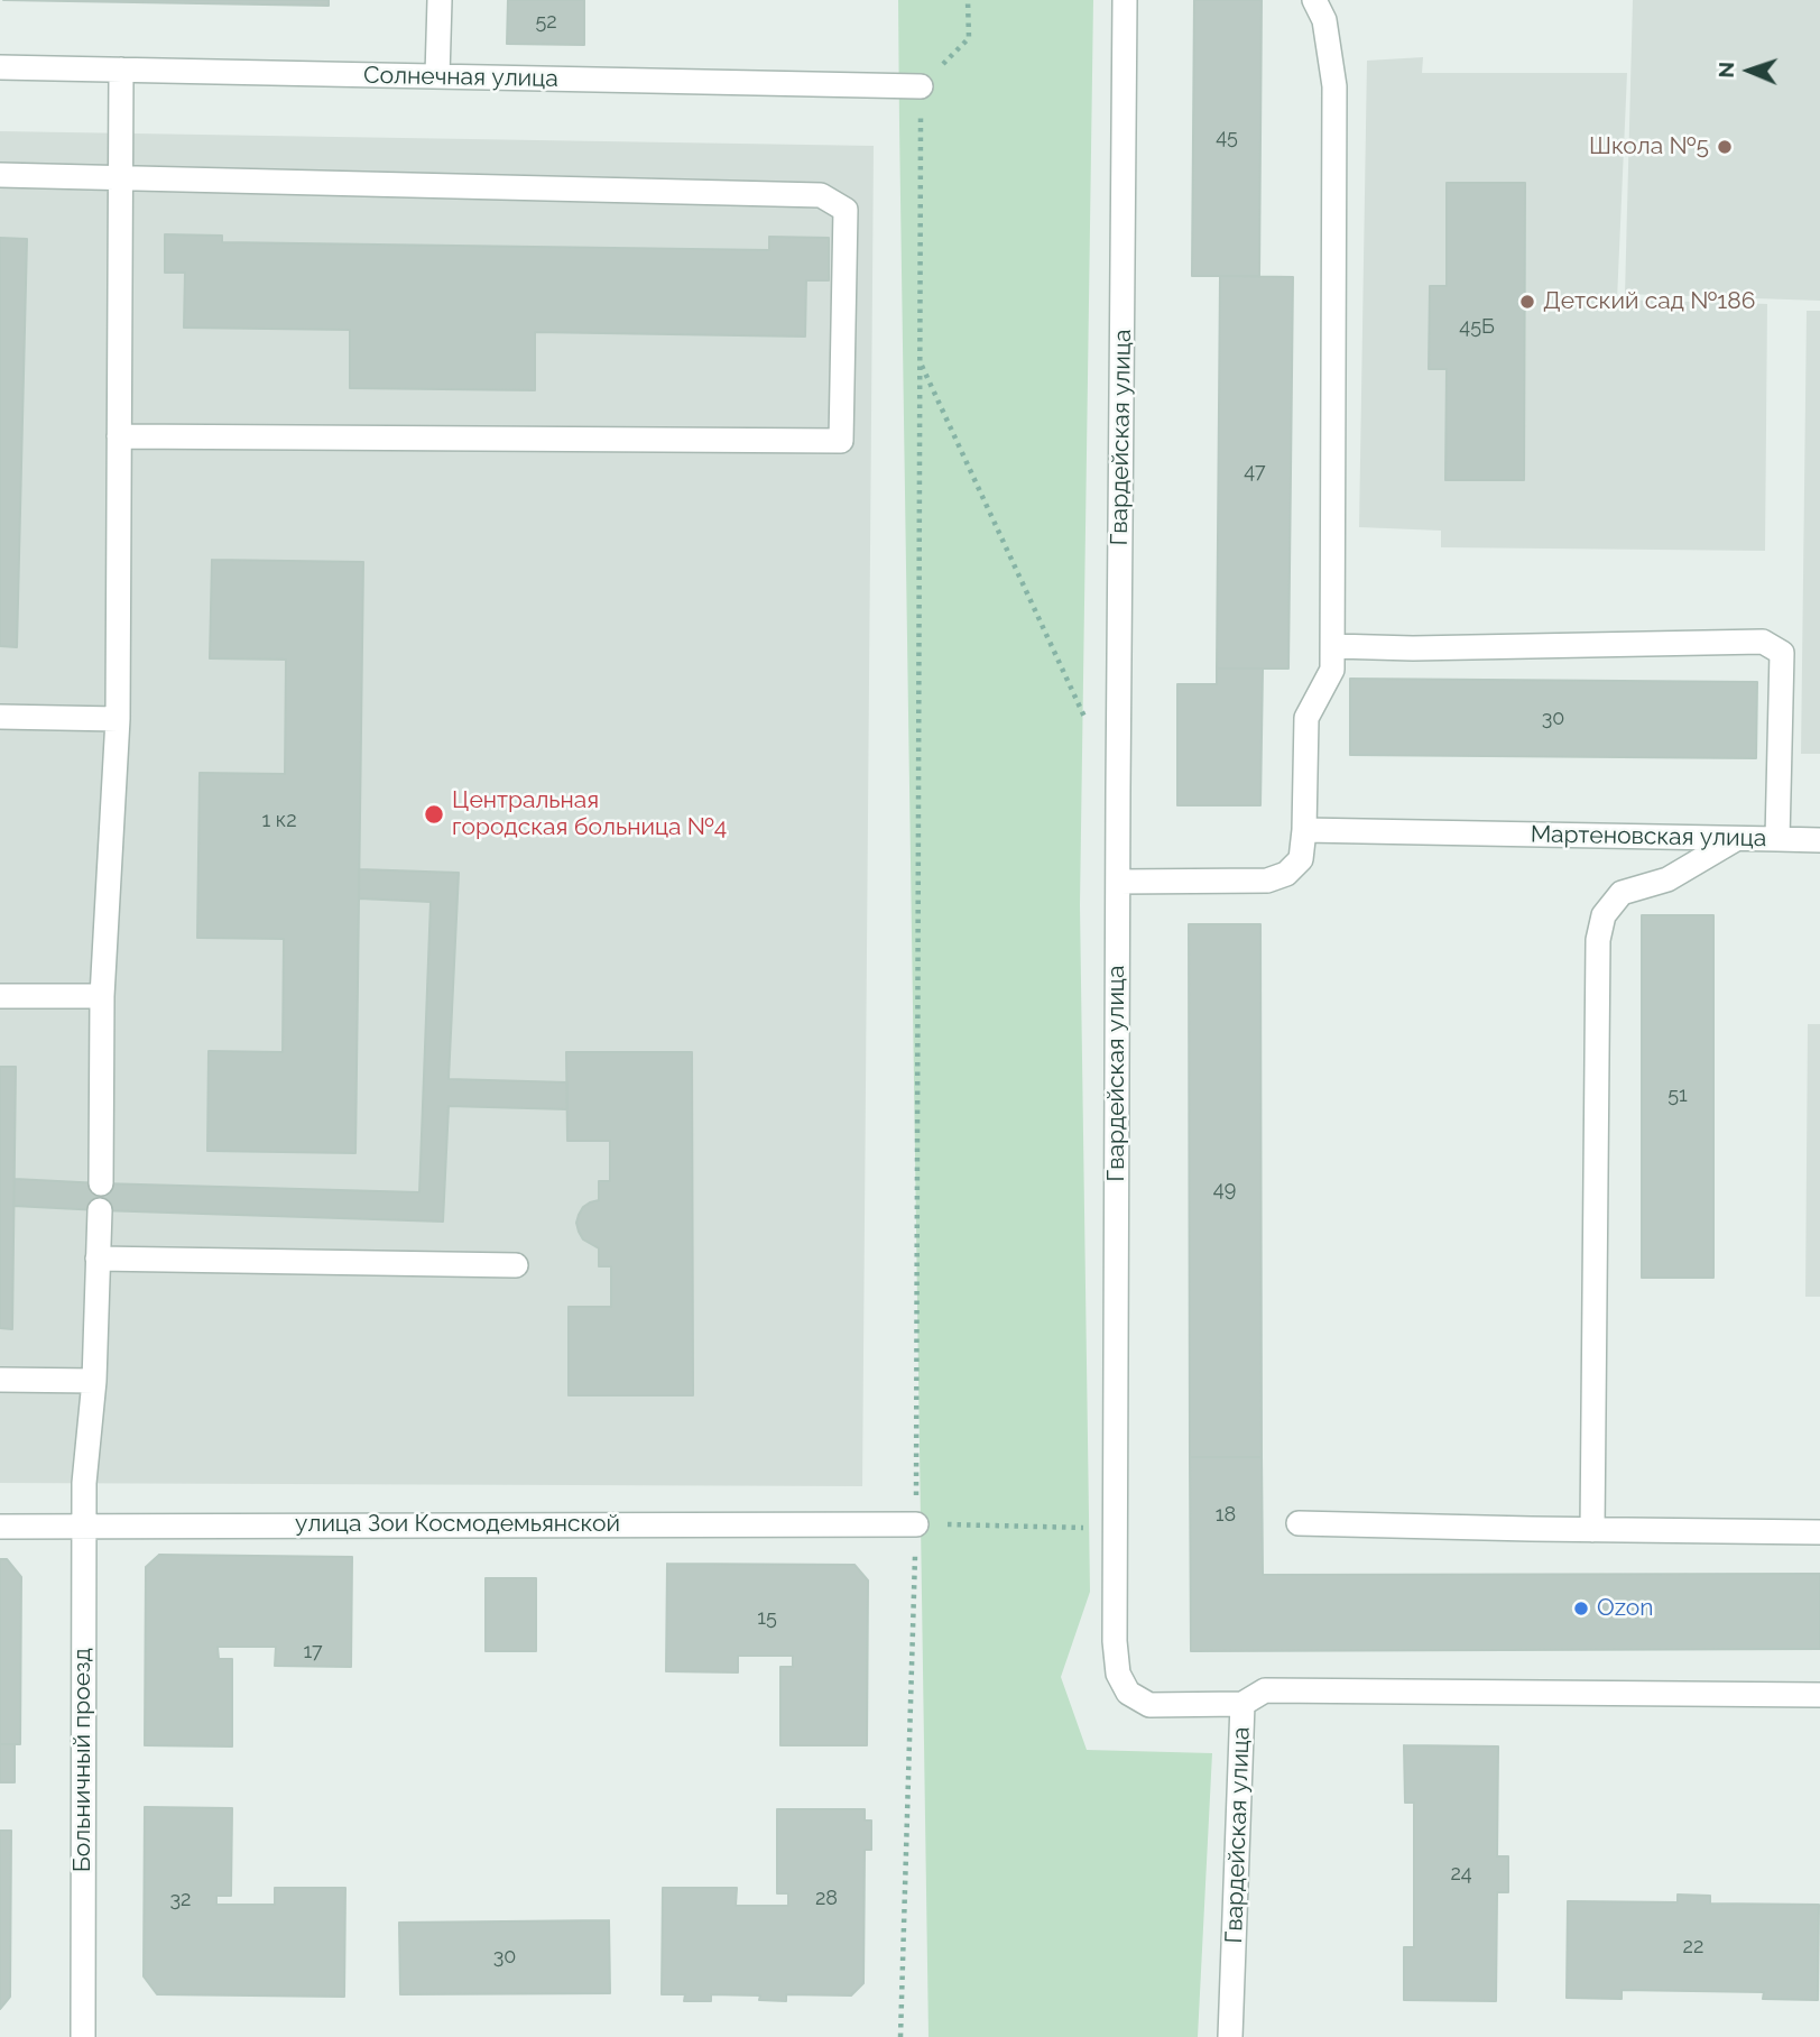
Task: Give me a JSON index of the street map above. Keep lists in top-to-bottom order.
{
  "streets": {
    "street": [
      "Солнечная улица",
      "Гвардейская улица",
      "Мартеновская улица",
      "улица Зои Космодемьянской",
      "Больничный проезд"
    ]
  },
  "crossings": [
    ["улица Зои Космодемьянской", "Больничный проезд"]
  ],
  "places": [
    "Школа №5",
    "Детский сад №186",
    "Центральная городская больница №4",
    "Ozon"
  ],
  "house_numbers": [
    "52",
    "45",
    "45Б",
    "47",
    "30",
    "1 к2",
    "51",
    "49",
    "18",
    "15",
    "17",
    "24",
    "28",
    "32",
    "22",
    "30"
  ],
  "north": "left"
}
